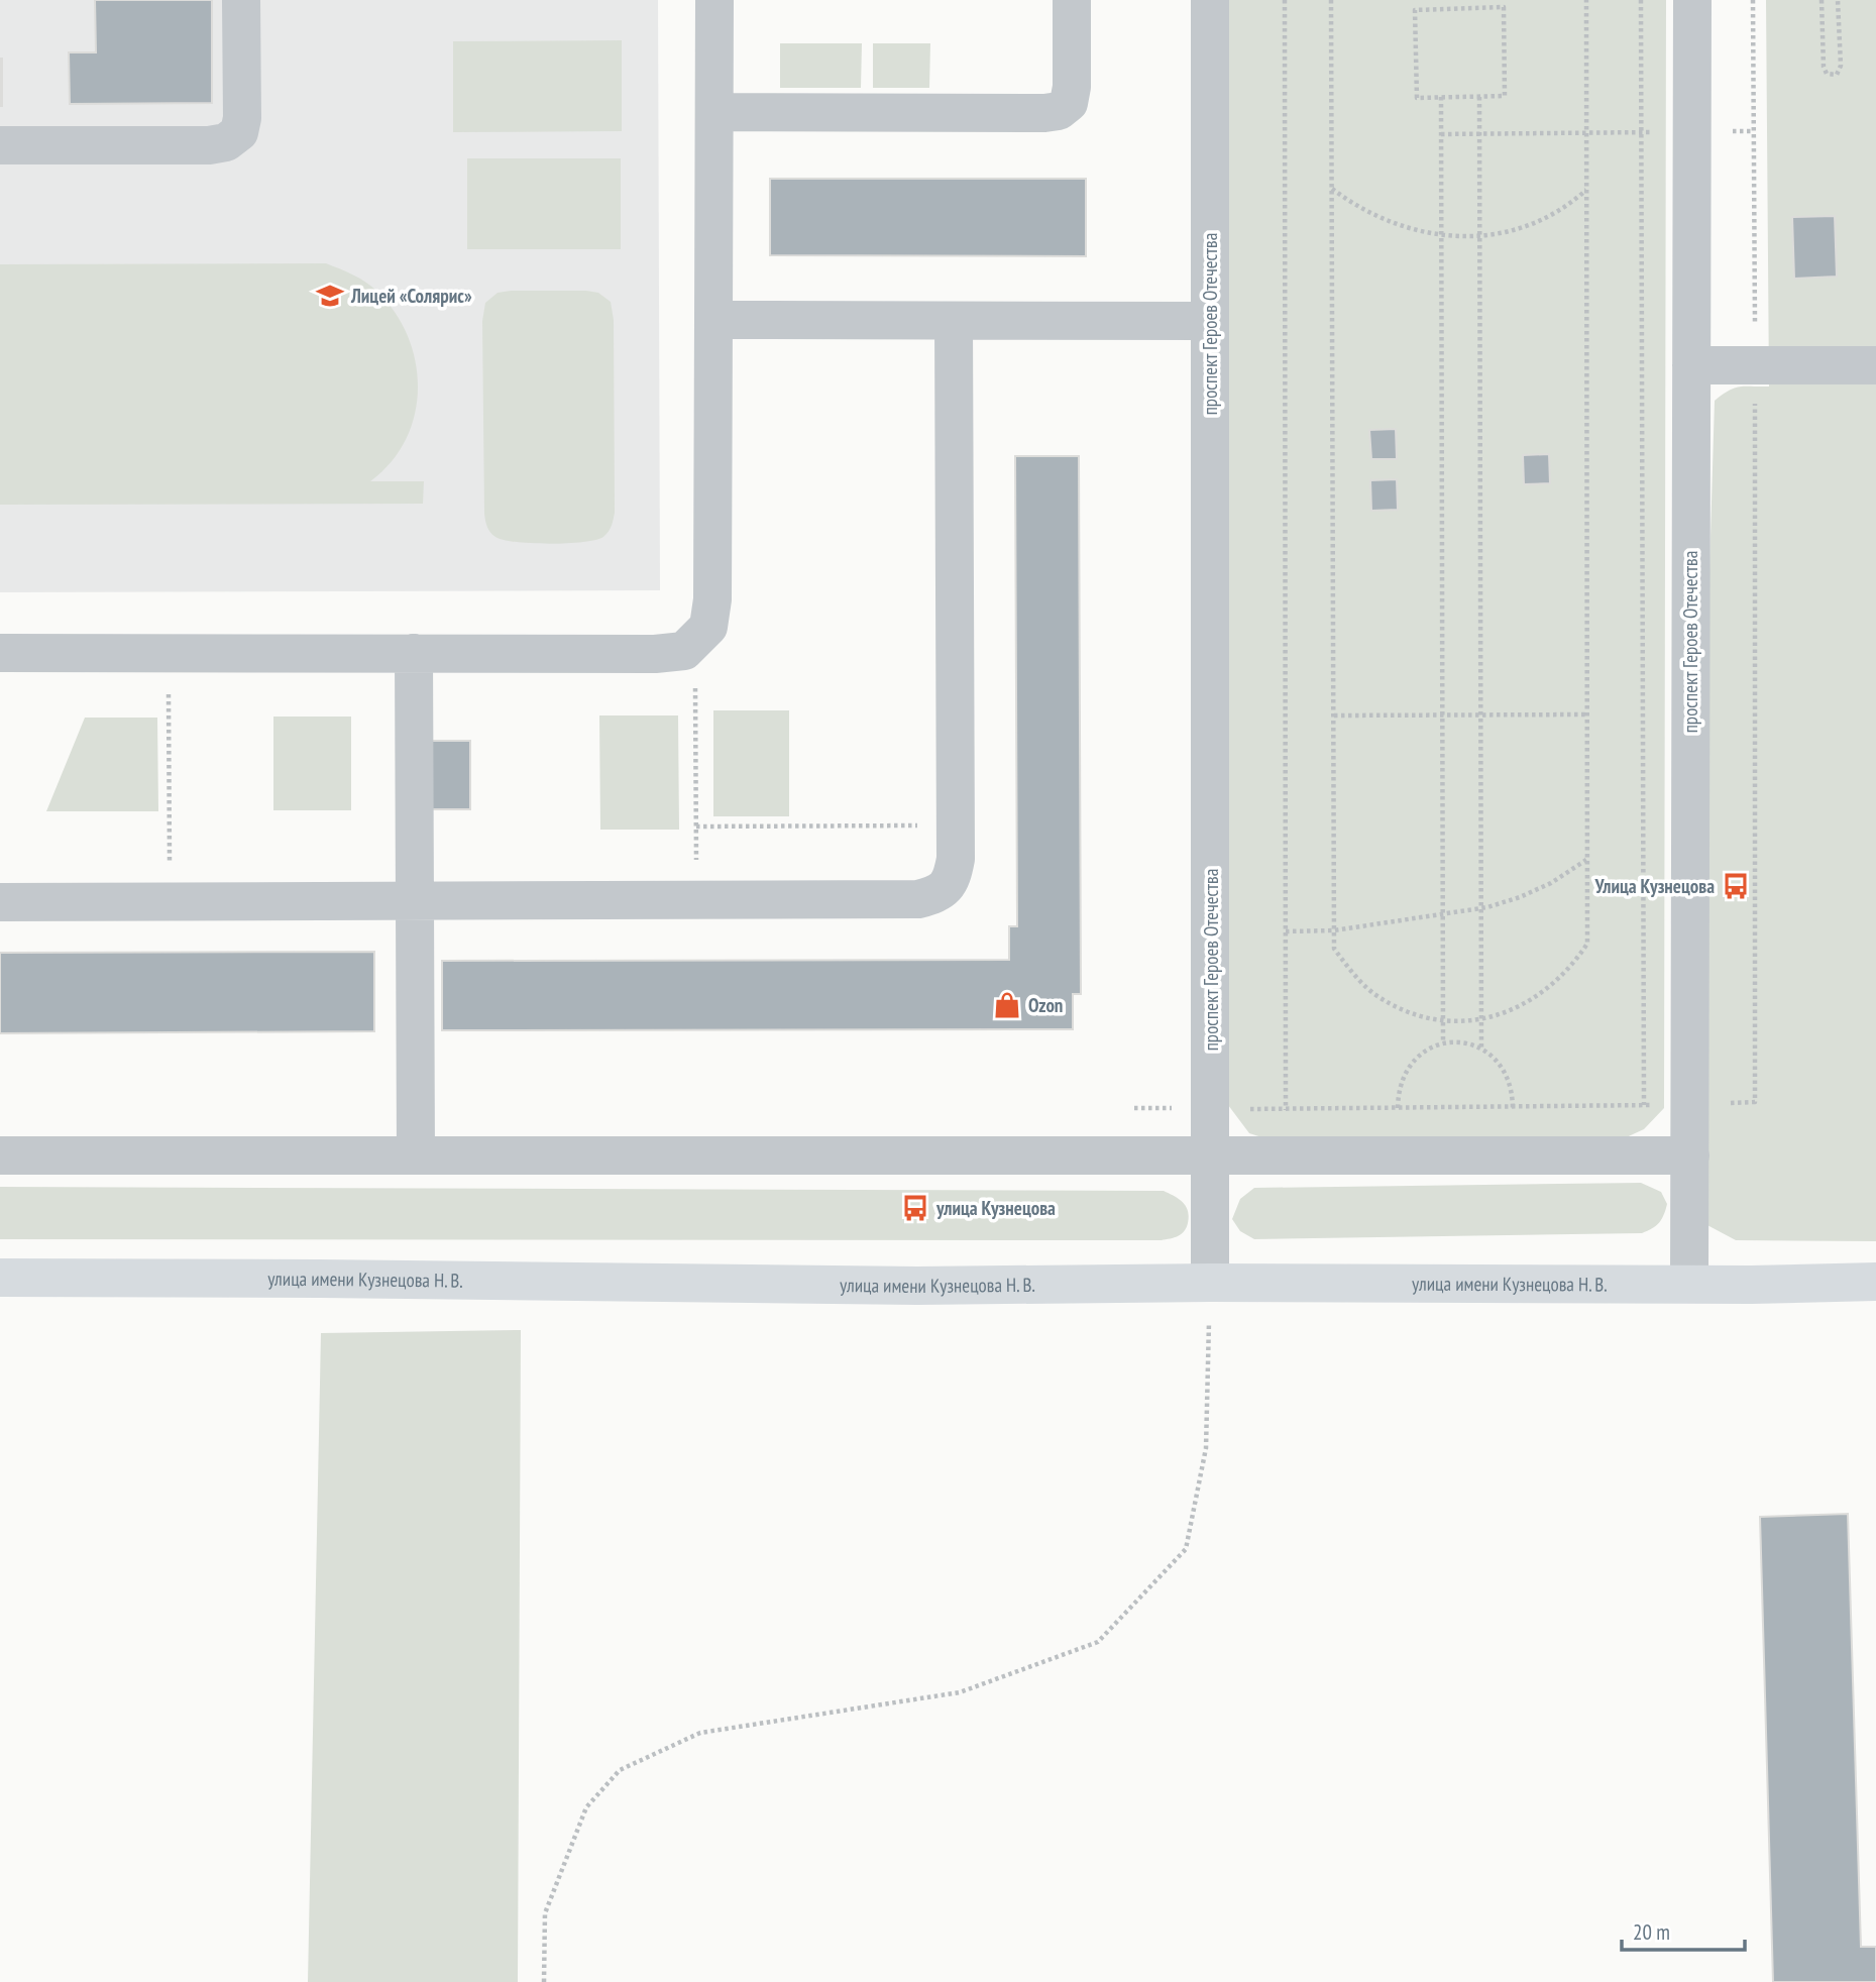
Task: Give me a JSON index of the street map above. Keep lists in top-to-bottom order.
{
  "streets": {
    "main road": ["улица имени Кузнецова Н. В."],
    "street": ["проспект Героев Отечества"]
  },
  "crossings": [
    ["проспект Героев Отечества", "улица имени Кузнецова Н. В."]
  ],
  "places": {
    "school or university": ["Лицей «Солярис»"],
    "bus stop": ["Улица Кузнецова", "улица Кузнецова"],
    "shop": ["Ozon"]
  },
  "scale_bar": "20 m"
}
